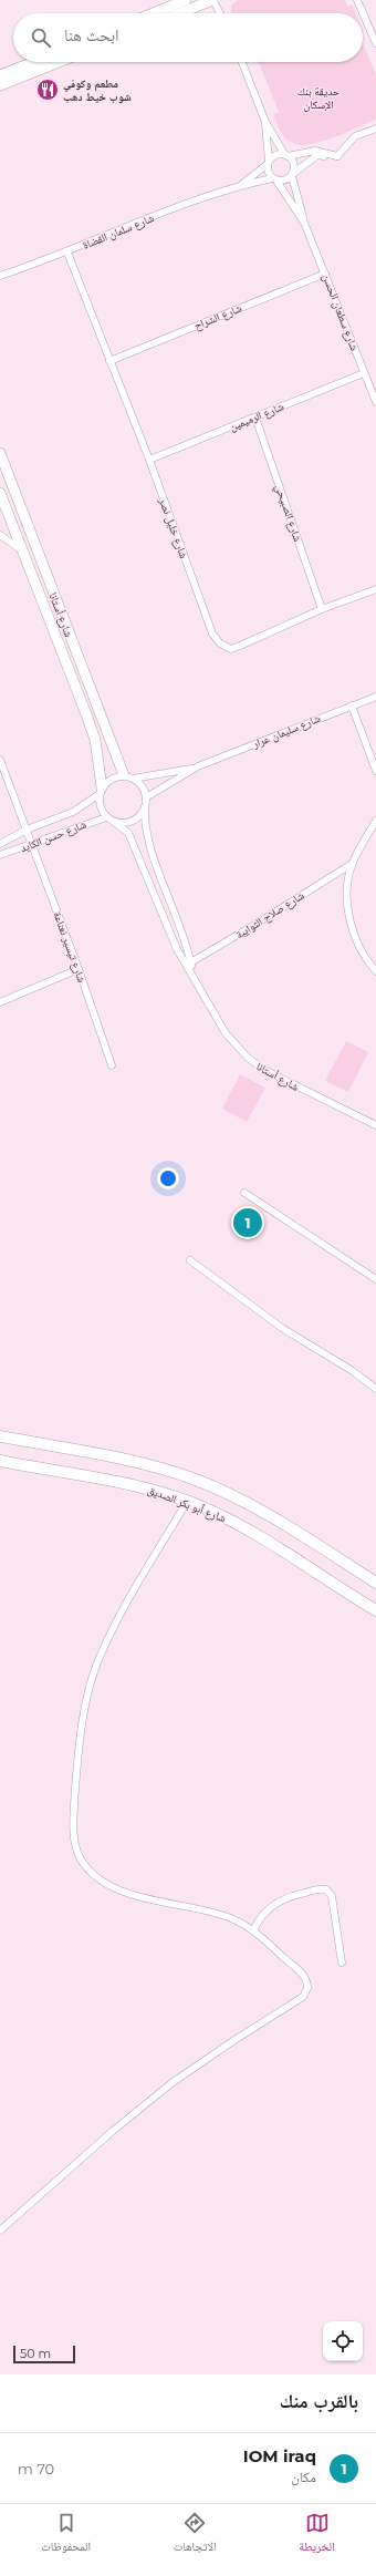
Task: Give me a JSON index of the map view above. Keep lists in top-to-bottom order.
{
  "streets": {
    "main road": ["شارع أبو بكر الصديق"],
    "street": [
      "شارع سلمان القضاة",
      "شارع سطعان الحسن",
      "شارع الشراح",
      "شارع الرميمين",
      "شارع الصبيحي",
      "شارع خليل نصر",
      "شارع أستانا",
      "شارع سليمان عرار",
      "شارع حسن الكايد",
      "شارع صلاح الثوايبة",
      "شارع تيسير نعناعة"
    ]
  },
  "crossings": [
    ["شارع سلمان القضاة", "شارع سطعان الحسن"],
    ["شارع سلمان القضاة", "شارع خليل نصر"],
    ["شارع سطعان الحسن", "شارع الشراح"],
    ["شارع سطعان الحسن", "شارع الرميمين"],
    ["شارع الشراح", "شارع خليل نصر"],
    ["شارع الرميمين", "شارع الصبيحي"],
    ["شارع الرميمين", "شارع خليل نصر"],
    ["شارع الصبيحي", "شارع خليل نصر"],
    ["شارع أستانا", "شارع سليمان عرار"],
    ["شارع أستانا", "شارع حسن الكايد"],
    ["شارع أستانا", "شارع صلاح الثوايبة"],
    ["شارع سليمان عرار", "شارع حسن الكايد"],
    ["شارع حسن الكايد", "شارع تيسير نعناعة"]
  ],
  "parks": ["حديقة بنك الإسكان"],
  "places": {
    "restaurant": ["مطعم وكوفي شوب خيط دهب"]
  },
  "scale_bar": "50 m",
  "page": {
    "search": "ابحث هنا",
    "pins": "1",
    "scale": "50 m",
    "heading": "بالقرب منك",
    "list": [
      {
        "mark": "1",
        "name": "IOM iraq",
        "note": "مكان",
        "value": "70 m"
      }
    ],
    "nav": ["الخريطة", "الاتجاهات", "المحفوظات"]
  }
}
